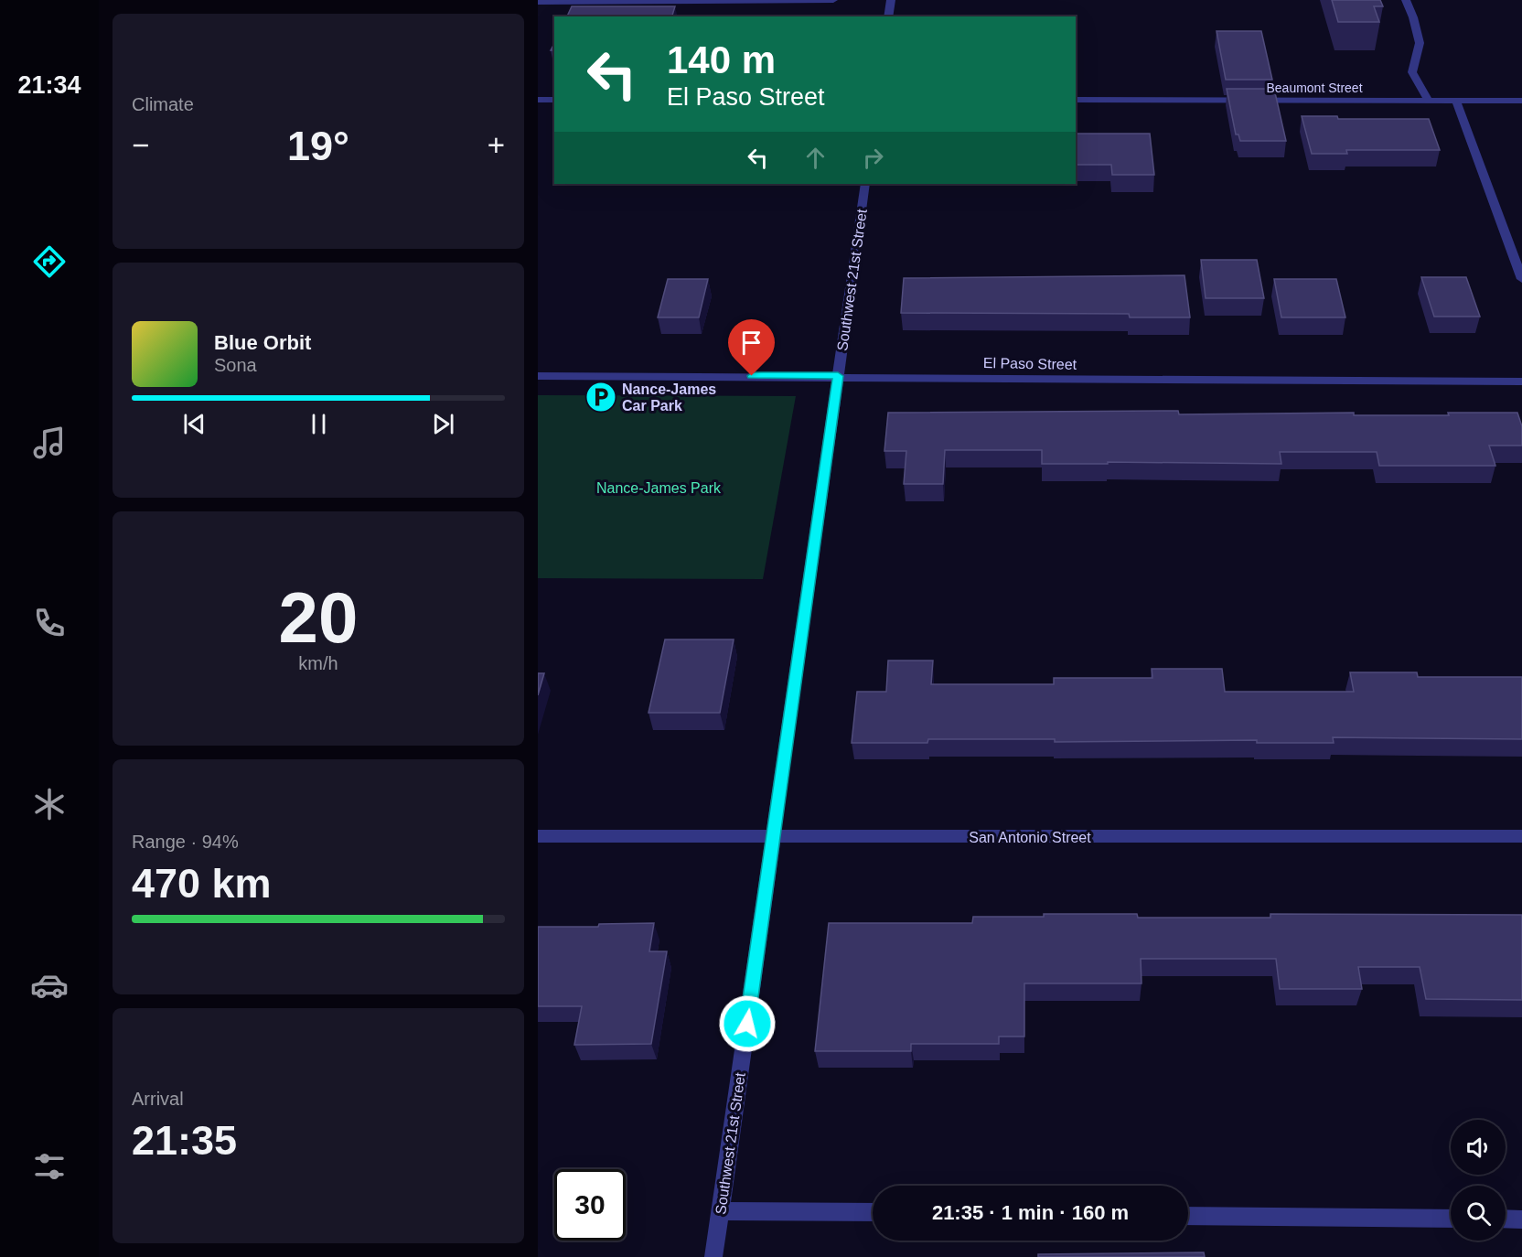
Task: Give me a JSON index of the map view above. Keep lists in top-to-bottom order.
{
  "streets": {
    "street": [
      "Beaumont Street",
      "Southwest 21st Street",
      "El Paso Street",
      "San Antonio Street"
    ]
  },
  "crossings": [
    ["Southwest 21st Street", "El Paso Street"],
    ["Southwest 21st Street", "San Antonio Street"]
  ],
  "parks": ["Nance-James Park"],
  "places": {
    "parking": ["Nance-James Car Park"]
  },
  "page": {
    "tabs": "21:34",
    "tile": [
      "Climate",
      ["20", "km/h"],
      ["Range · 94%", "470 km"],
      ["Arrival", "21:35"]
    ],
    "turn": ["140 m", "El Paso Street"],
    "heat": ["−", "19°", "+"],
    "song": ["Blue Orbit", "Sona"],
    "limit": "30",
    "trip": "21:35 · 1 min · 160 m"
  }
}
